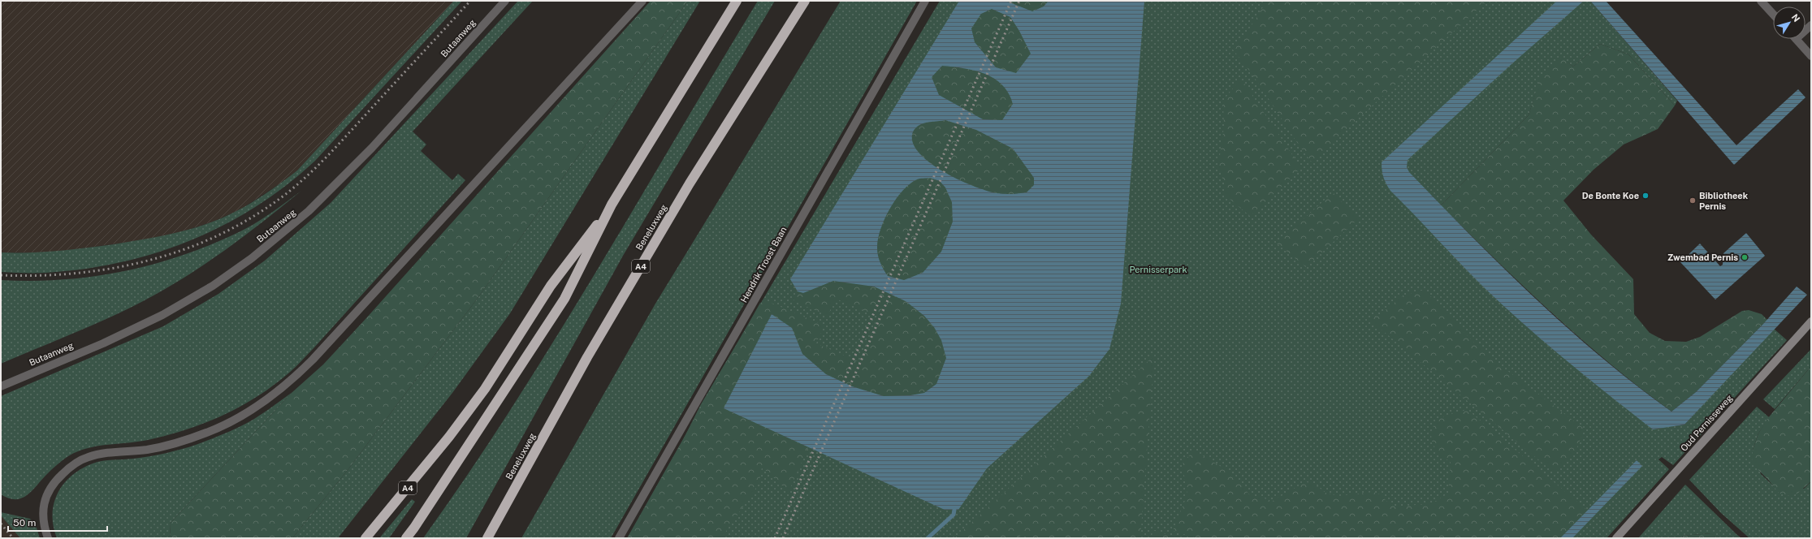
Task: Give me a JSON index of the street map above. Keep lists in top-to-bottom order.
{
  "streets": {
    "highway": ["Beneluxweg", "A4"],
    "street": ["Butaanweg", "Hendrik Troost Baan", "Oud Pernisseweg"]
  },
  "parks": ["Pernisserpark"],
  "places": ["De Bonte Koe", "Bibliotheek Pernis", "Zwembad Pernis"],
  "scale_bar": "50 m",
  "north": "top right"
}
